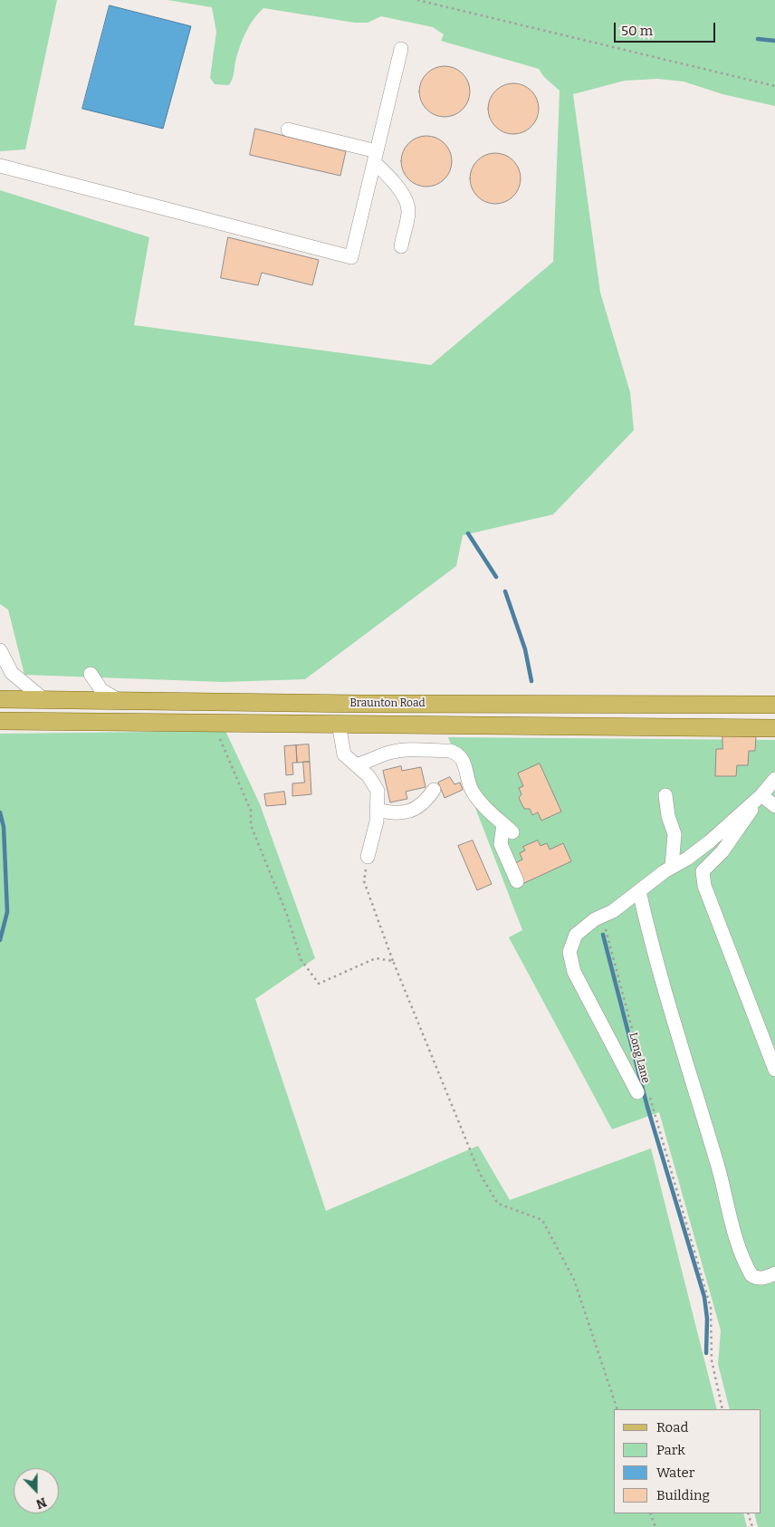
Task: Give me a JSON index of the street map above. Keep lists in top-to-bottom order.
{
  "streets": {
    "main road": ["Braunton Road"],
    "path": ["Long Lane"]
  },
  "legend": [
    "Road",
    "Park",
    "Water",
    "Building"
  ],
  "scale_bar": "50 m",
  "north": "bottom"
}
